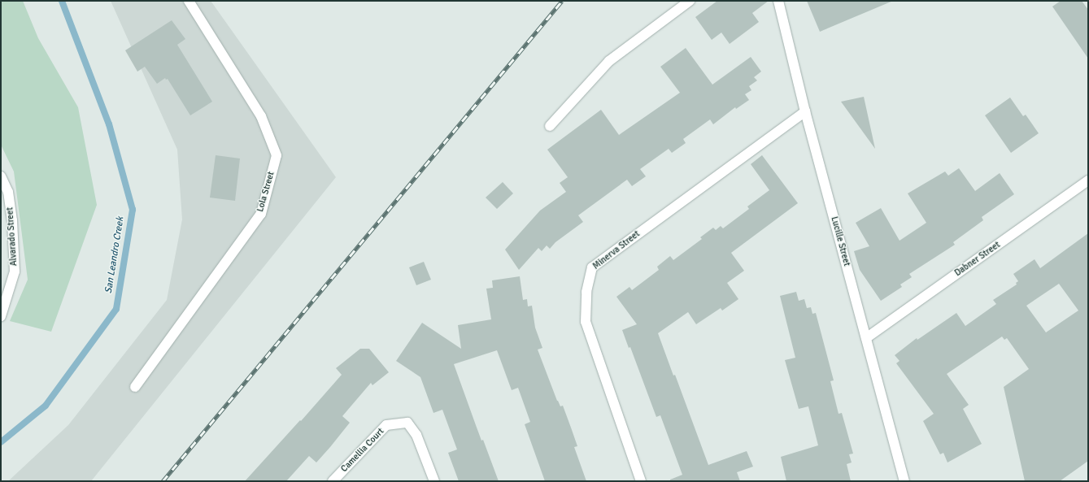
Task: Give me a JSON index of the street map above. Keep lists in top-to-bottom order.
{
  "streets": {
    "street": [
      "Lola Street",
      "Alvarado Street",
      "Lucille Street",
      "Minerva Street",
      "Dabner Street",
      "Camellia Court"
    ]
  },
  "crossings": [
    ["Lucille Street", "Minerva Street"],
    ["Lucille Street", "Dabner Street"]
  ],
  "water": ["San Leandro Creek"]
}
